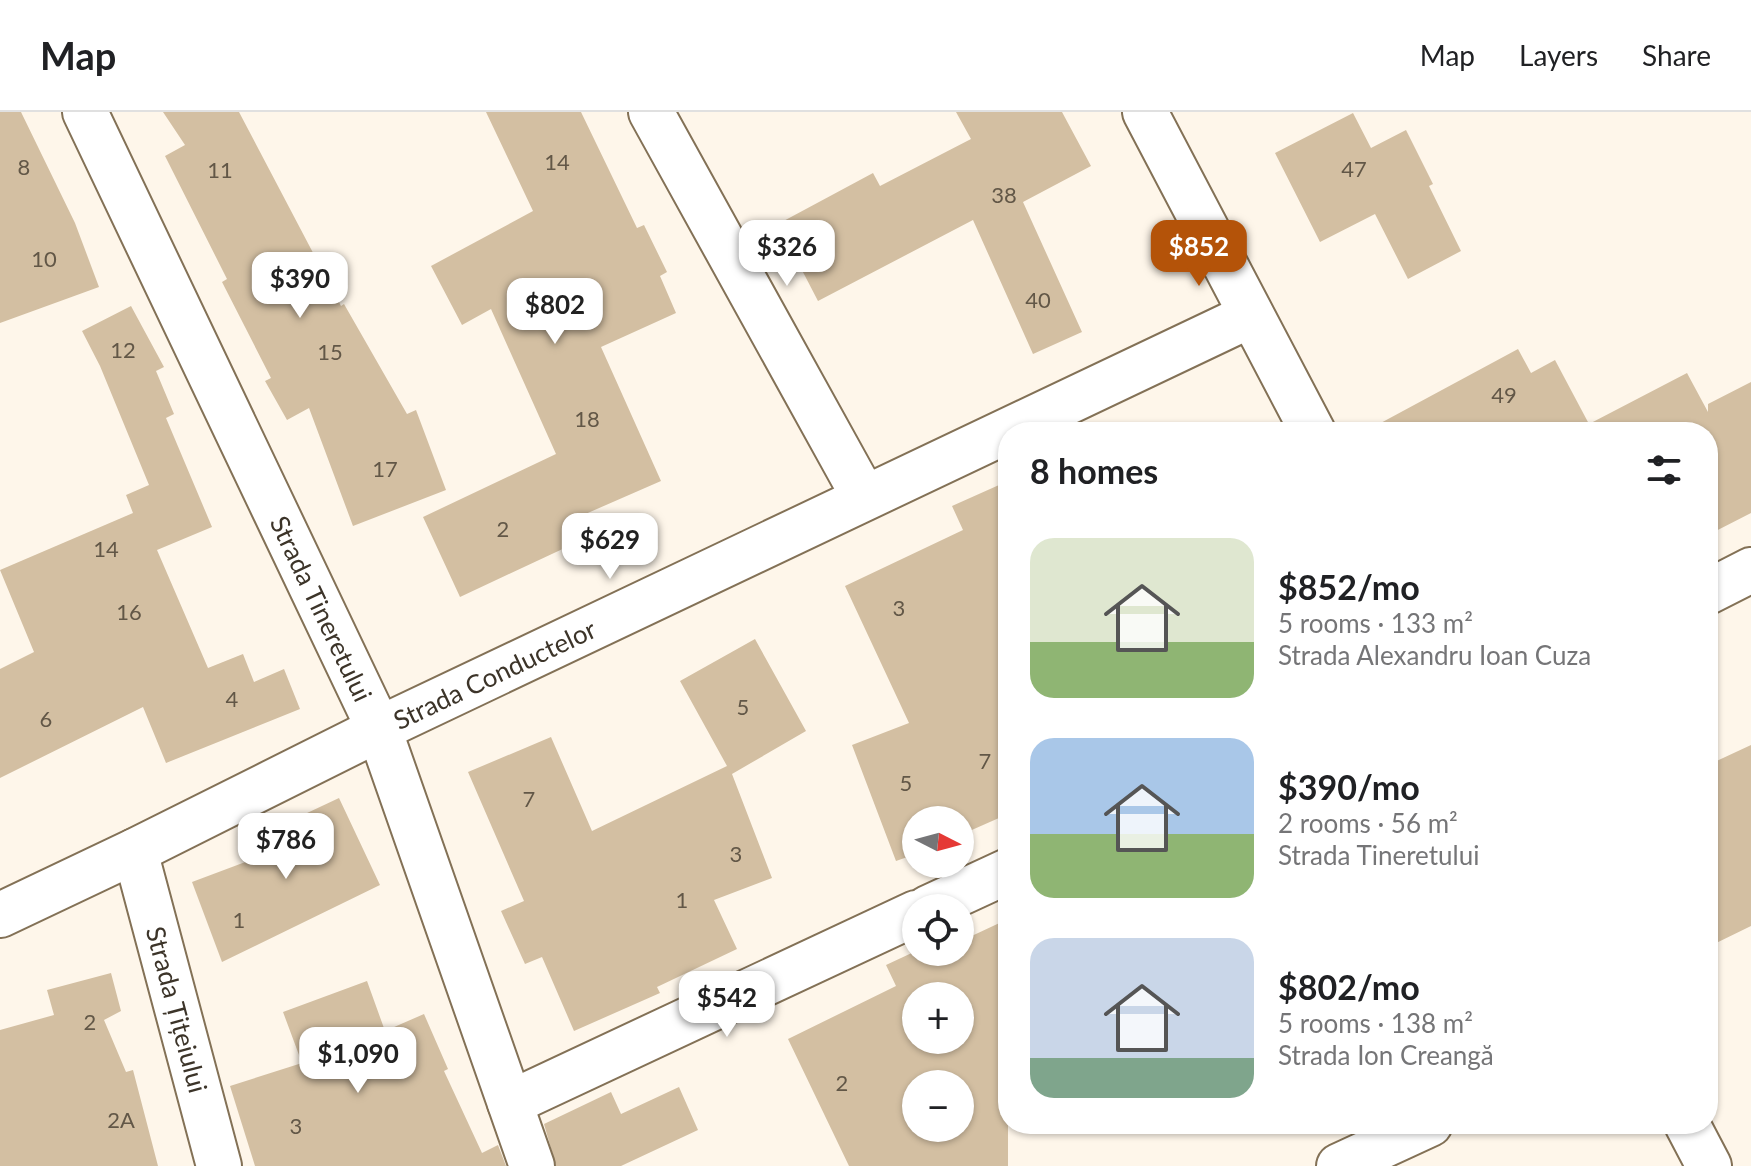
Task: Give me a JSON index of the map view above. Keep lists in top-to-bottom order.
{
  "streets": {
    "street": ["Strada Tineretului", "Strada Conductelor", "Strada Țițeiului"]
  },
  "crossings": [
    ["Strada Tineretului", "Strada Conductelor"],
    ["Strada Conductelor", "Strada Țițeiului"]
  ],
  "house_numbers": [
    "14",
    "8",
    "47",
    "11",
    "38",
    "10",
    "40",
    "12",
    "15",
    "49",
    "18",
    "17",
    "2",
    "14",
    "3",
    "16",
    "4",
    "5",
    "6",
    "7",
    "5",
    "7",
    "3",
    "1",
    "1",
    "2",
    "2",
    "2A",
    "3"
  ],
  "north": "right",
  "page": {
    "header": "Map",
    "nav": ["Map", "Layers", "Share"],
    "price": [
      "$326",
      "$852",
      "$390",
      "$802",
      "$629",
      "$786",
      "$542",
      "$1,090"
    ],
    "heading": "8 homes",
    "list": [
      {
        "name": "$852/mo",
        "note": "5 rooms · 133 m² · Strada Alexandru Ioan Cuza"
      },
      {
        "name": "$390/mo",
        "note": "2 rooms · 56 m² · Strada Tineretului"
      },
      {
        "name": "$802/mo",
        "note": "5 rooms · 138 m² · Strada Ion Creangă"
      }
    ],
    "map_buttons": ["+", "−"]
  }
}
